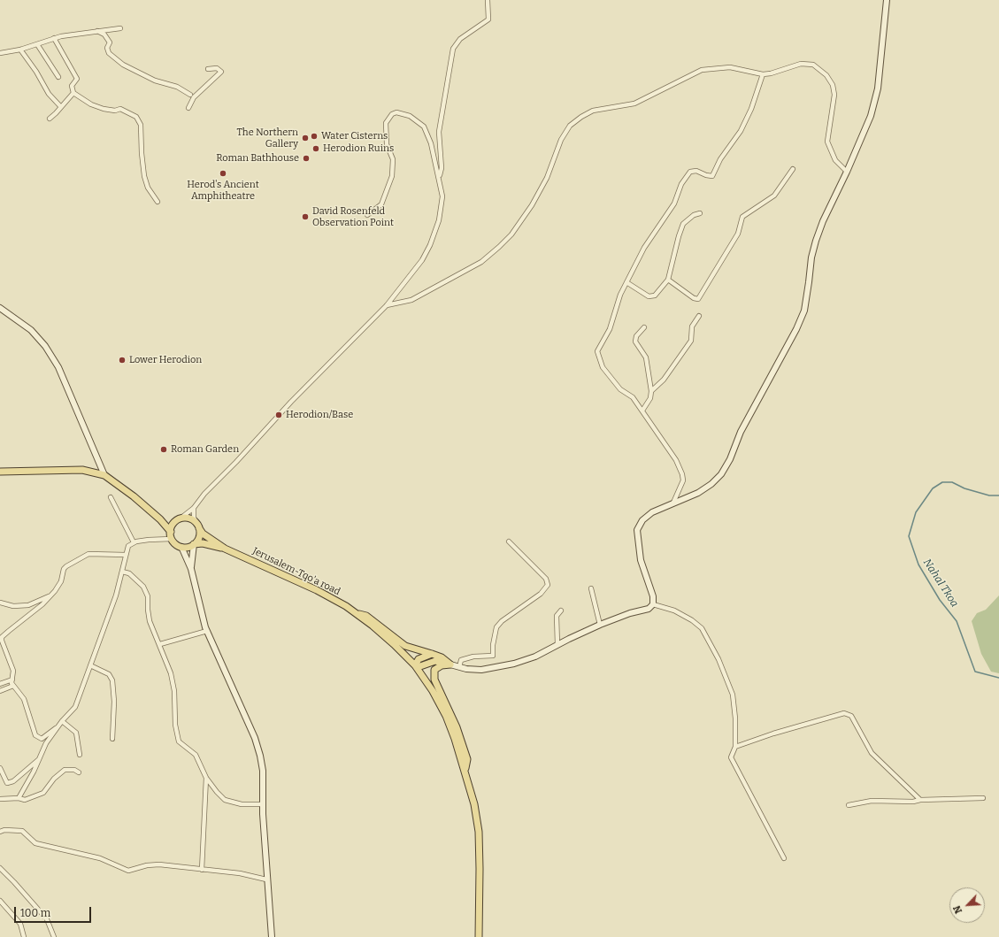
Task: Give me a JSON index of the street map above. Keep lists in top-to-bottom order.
{
  "streets": {
    "main road": ["Jerusalem-Tqo'a road"]
  },
  "water": ["Nahal Tkoa"],
  "places": [
    "Water Cisterns",
    "The Northern Gallery",
    "Herodion Ruins",
    "Roman Bathhouse",
    "Herod's Ancient Amphitheatre",
    "David Rosenfeld Observation Point",
    "Lower Herodion",
    "Herodion/Base",
    "Roman Garden"
  ],
  "scale_bar": "100 m",
  "north": "bottom left"
}
